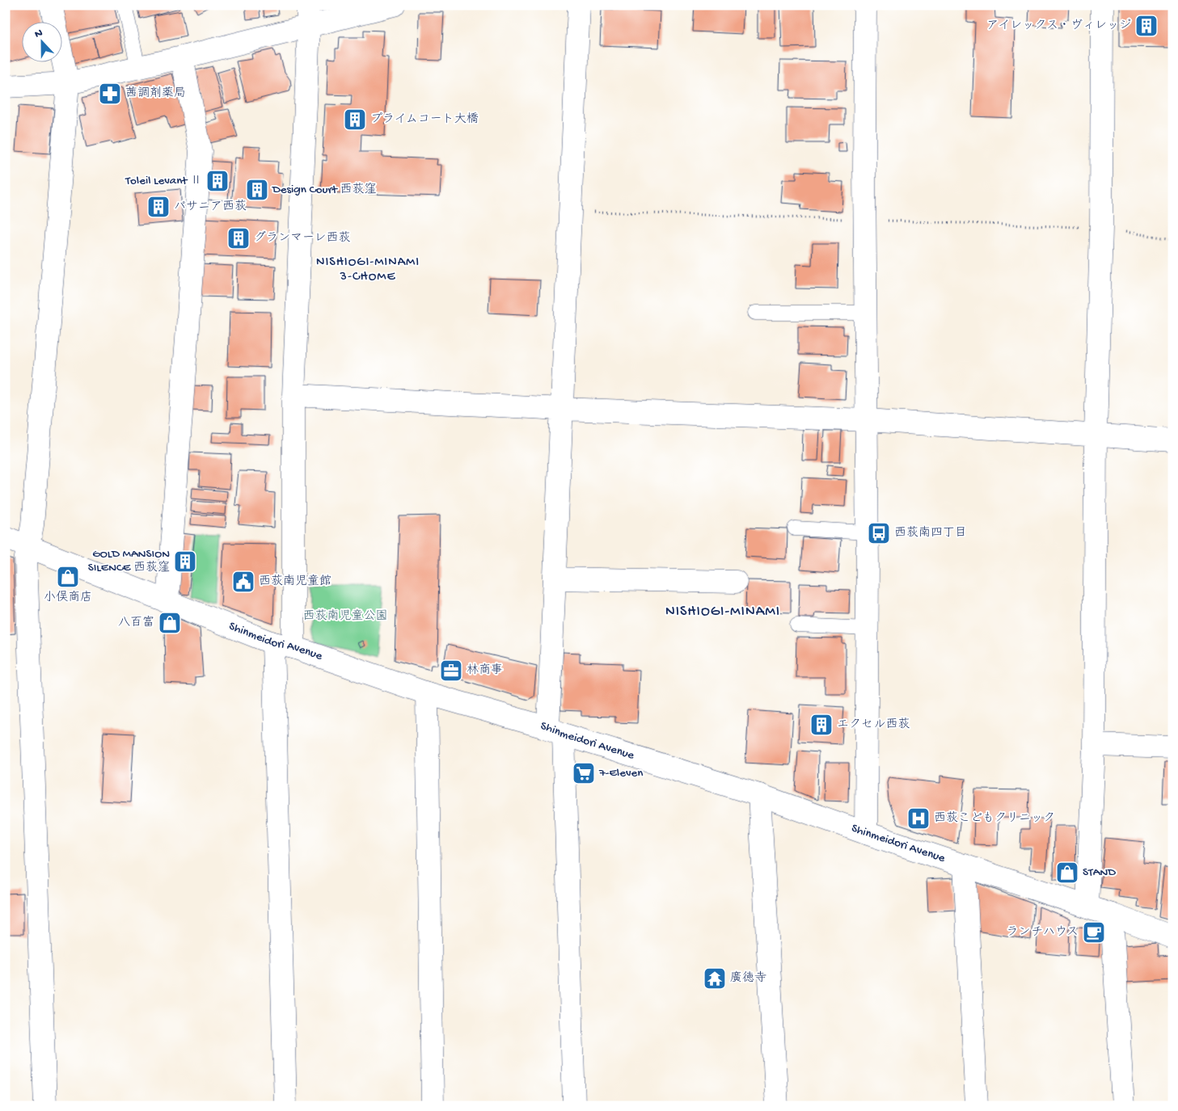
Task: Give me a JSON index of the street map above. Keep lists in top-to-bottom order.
{
  "streets": {
    "street": ["Shinmeidori Avenue"]
  },
  "districts": ["NISHIOGI-MINAMI 3-CHOME", "NISHIOGI-MINAMI"],
  "parks": ["西荻南児童公園"],
  "places": {
    "building": [
      "アイレックス・ヴィレッジ",
      "プライムコート大橋",
      "Toleil Levant Ⅱ",
      "Design Court 西荻窪",
      "パサニア西荻",
      "グランマーレ西荻",
      "GOLD MANSION SILENCE 西荻窪",
      "エクセル西荻"
    ],
    "pharmacy": ["茜調剤薬局"],
    "bus stop": ["西荻南四丁目"],
    "shop": ["小俣商店", "八百富", "STAND"],
    "public building": ["西荻南児童館"],
    "office": ["林商事"],
    "supermarket": ["7-Eleven"],
    "hospital": ["西荻こどもクリニック"],
    "cafe": ["ランチハウス"],
    "temple": ["廣徳寺"]
  },
  "north": "top"
}
